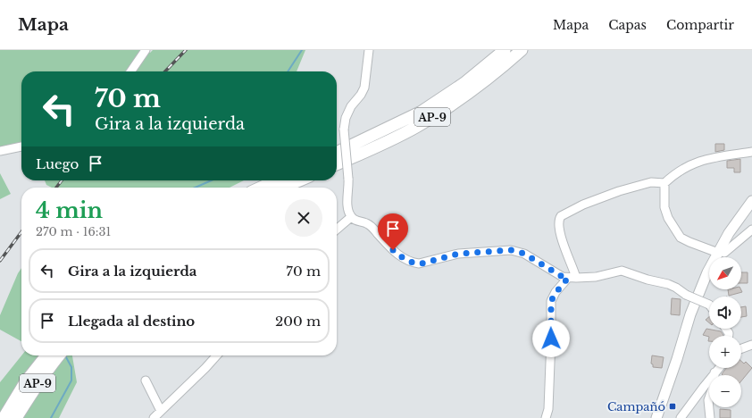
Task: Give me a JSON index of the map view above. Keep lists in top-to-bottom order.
{
  "streets": {
    "highway": ["AP-9"]
  },
  "places": {
    "transit": ["Campañó"]
  },
  "north": "bottom left",
  "page": {
    "header": "Mapa",
    "nav": ["Mapa", "Capas", "Compartir"],
    "turn": ["70 m", "Gira a la izquierda"],
    "then": "Luego",
    "heading": ["4 min", "270 m · 16:31"],
    "list": [
      {
        "name": "Gira a la izquierda",
        "value": "70 m"
      },
      {
        "name": "Llegada al destino",
        "value": "200 m"
      }
    ],
    "map_buttons": ["+", "−"]
  }
}
